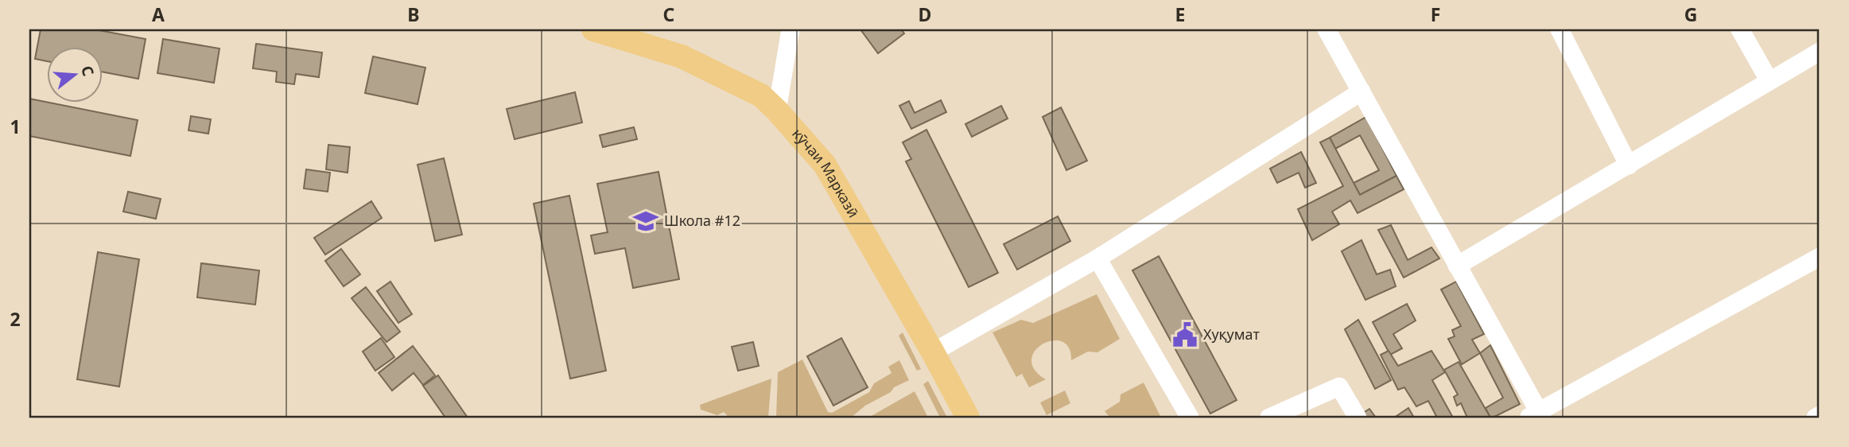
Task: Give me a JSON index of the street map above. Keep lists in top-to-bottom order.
{
  "streets": {
    "main road": ["кӯчаи Марказӣ"]
  },
  "places": {
    "school or university": ["Школа #12"],
    "public building": ["Хуқумат"]
  },
  "north": "right",
  "grid": {
    "columns": [
      "A",
      "B",
      "C",
      "D",
      "E",
      "F",
      "G"
    ],
    "rows": ["1", "2"]
  }
}
